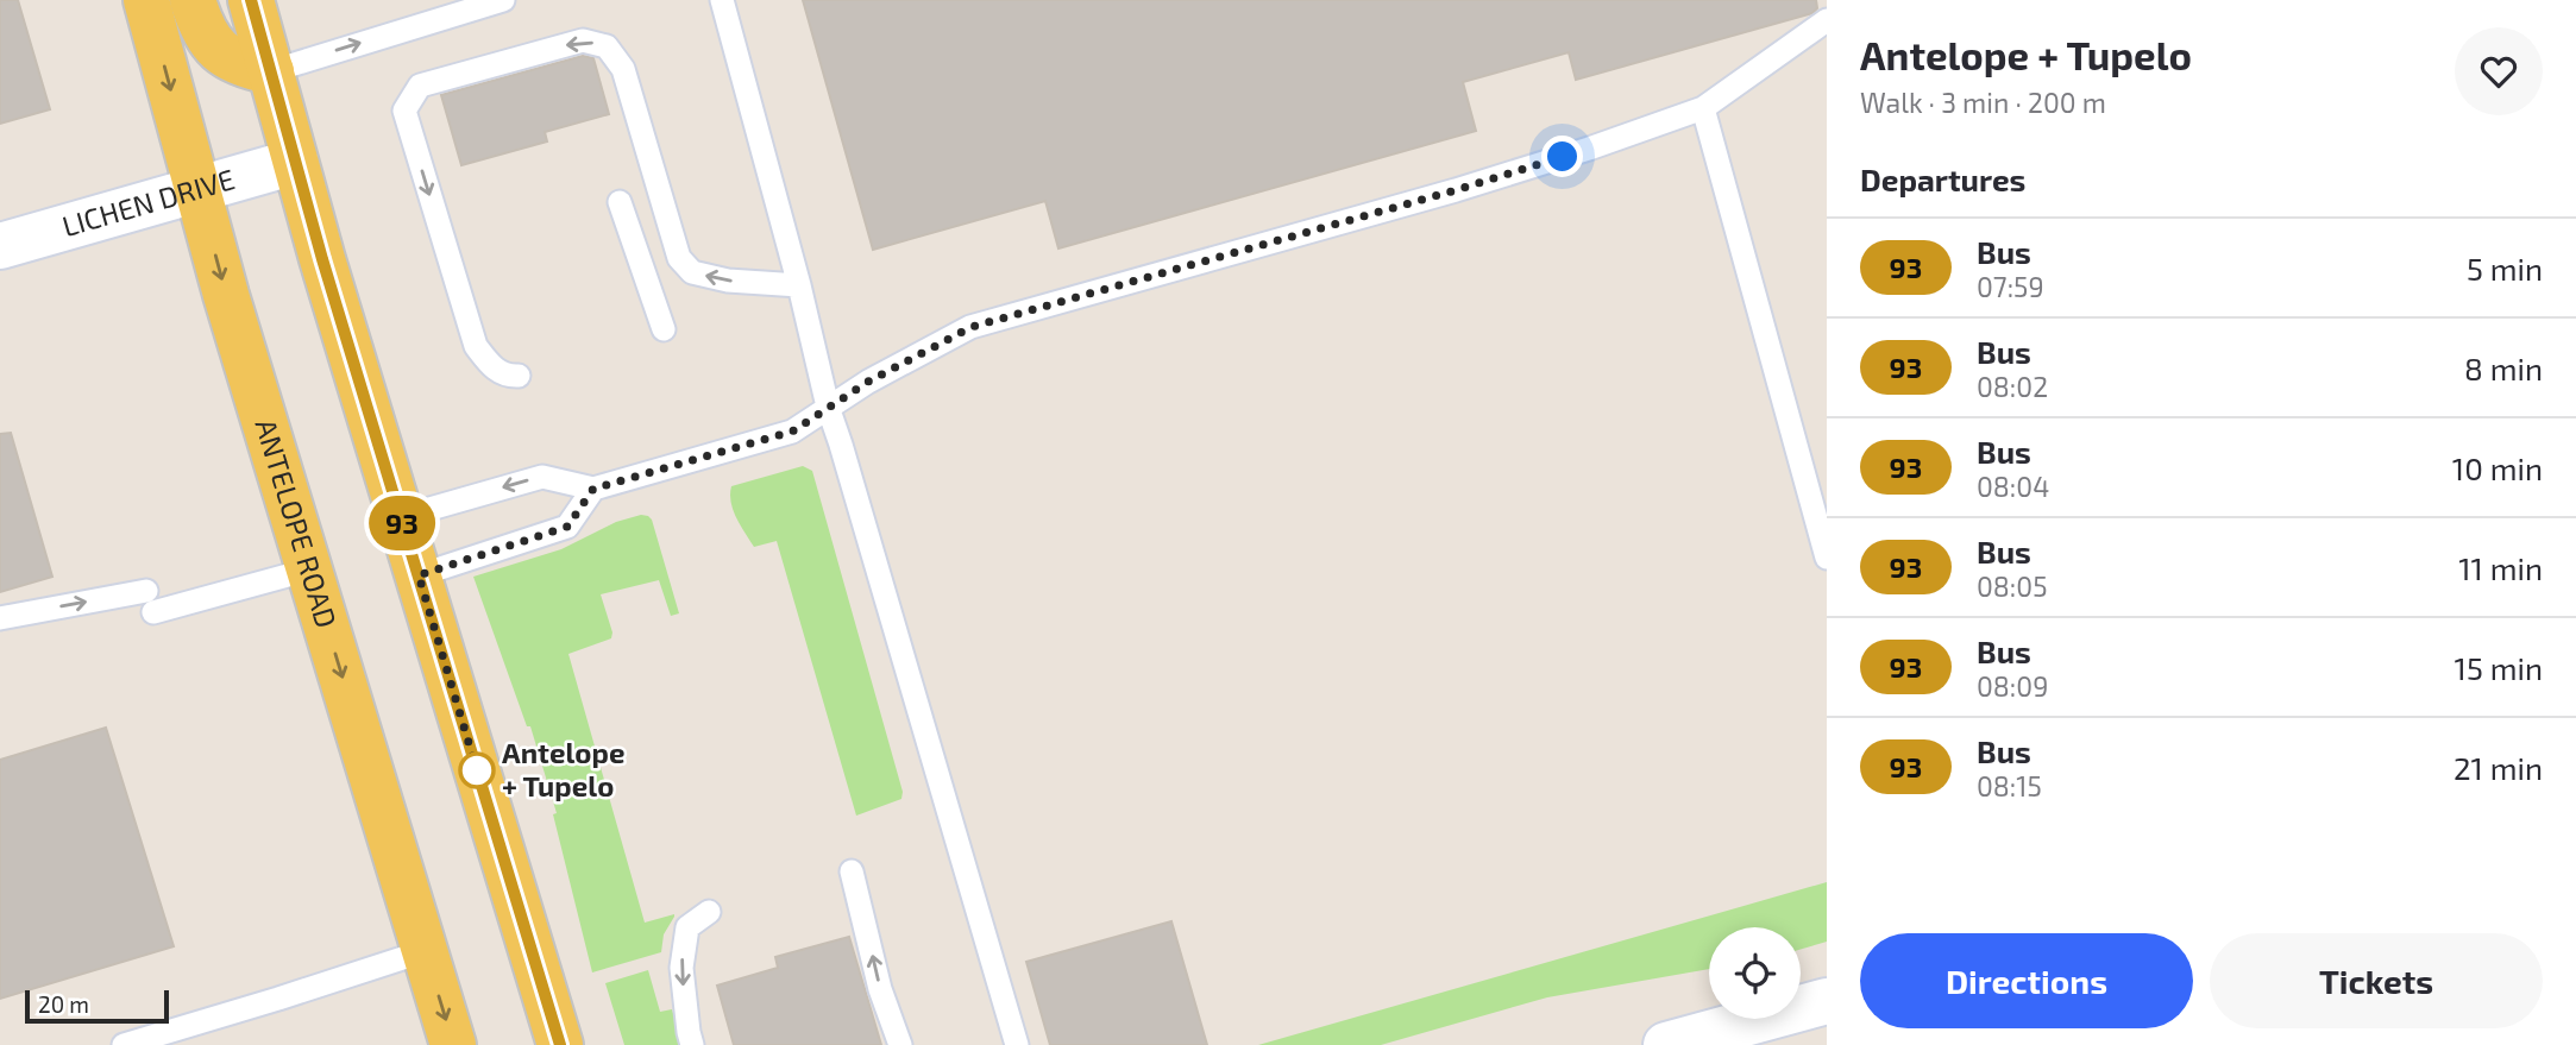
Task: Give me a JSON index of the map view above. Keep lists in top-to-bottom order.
{
  "streets": {
    "main road": ["ANTELOPE ROAD"],
    "street": ["LICHEN DRIVE"]
  },
  "crossings": [
    ["LICHEN DRIVE", "ANTELOPE ROAD"]
  ],
  "places": ["Antelope + Tupelo"],
  "lines": ["bus line 93"],
  "scale_bar": "20 m",
  "page": {
    "on_map": "93",
    "heading": [
      ["Antelope + Tupelo", "Walk · 3 min · 200 m"],
      "Departures"
    ],
    "list": [
      {
        "mark": "93",
        "name": "Bus",
        "note": "07:59",
        "value": "5 min"
      },
      {
        "mark": "93",
        "name": "Bus",
        "note": "08:02",
        "value": "8 min"
      },
      {
        "mark": "93",
        "name": "Bus",
        "note": "08:04",
        "value": "10 min"
      },
      {
        "mark": "93",
        "name": "Bus",
        "note": "08:05",
        "value": "11 min"
      },
      {
        "mark": "93",
        "name": "Bus",
        "note": "08:09",
        "value": "15 min"
      },
      {
        "mark": "93",
        "name": "Bus",
        "note": "08:15",
        "value": "21 min"
      }
    ],
    "buttons": ["Directions", "Tickets"],
    "scale": "20 m"
  }
}
